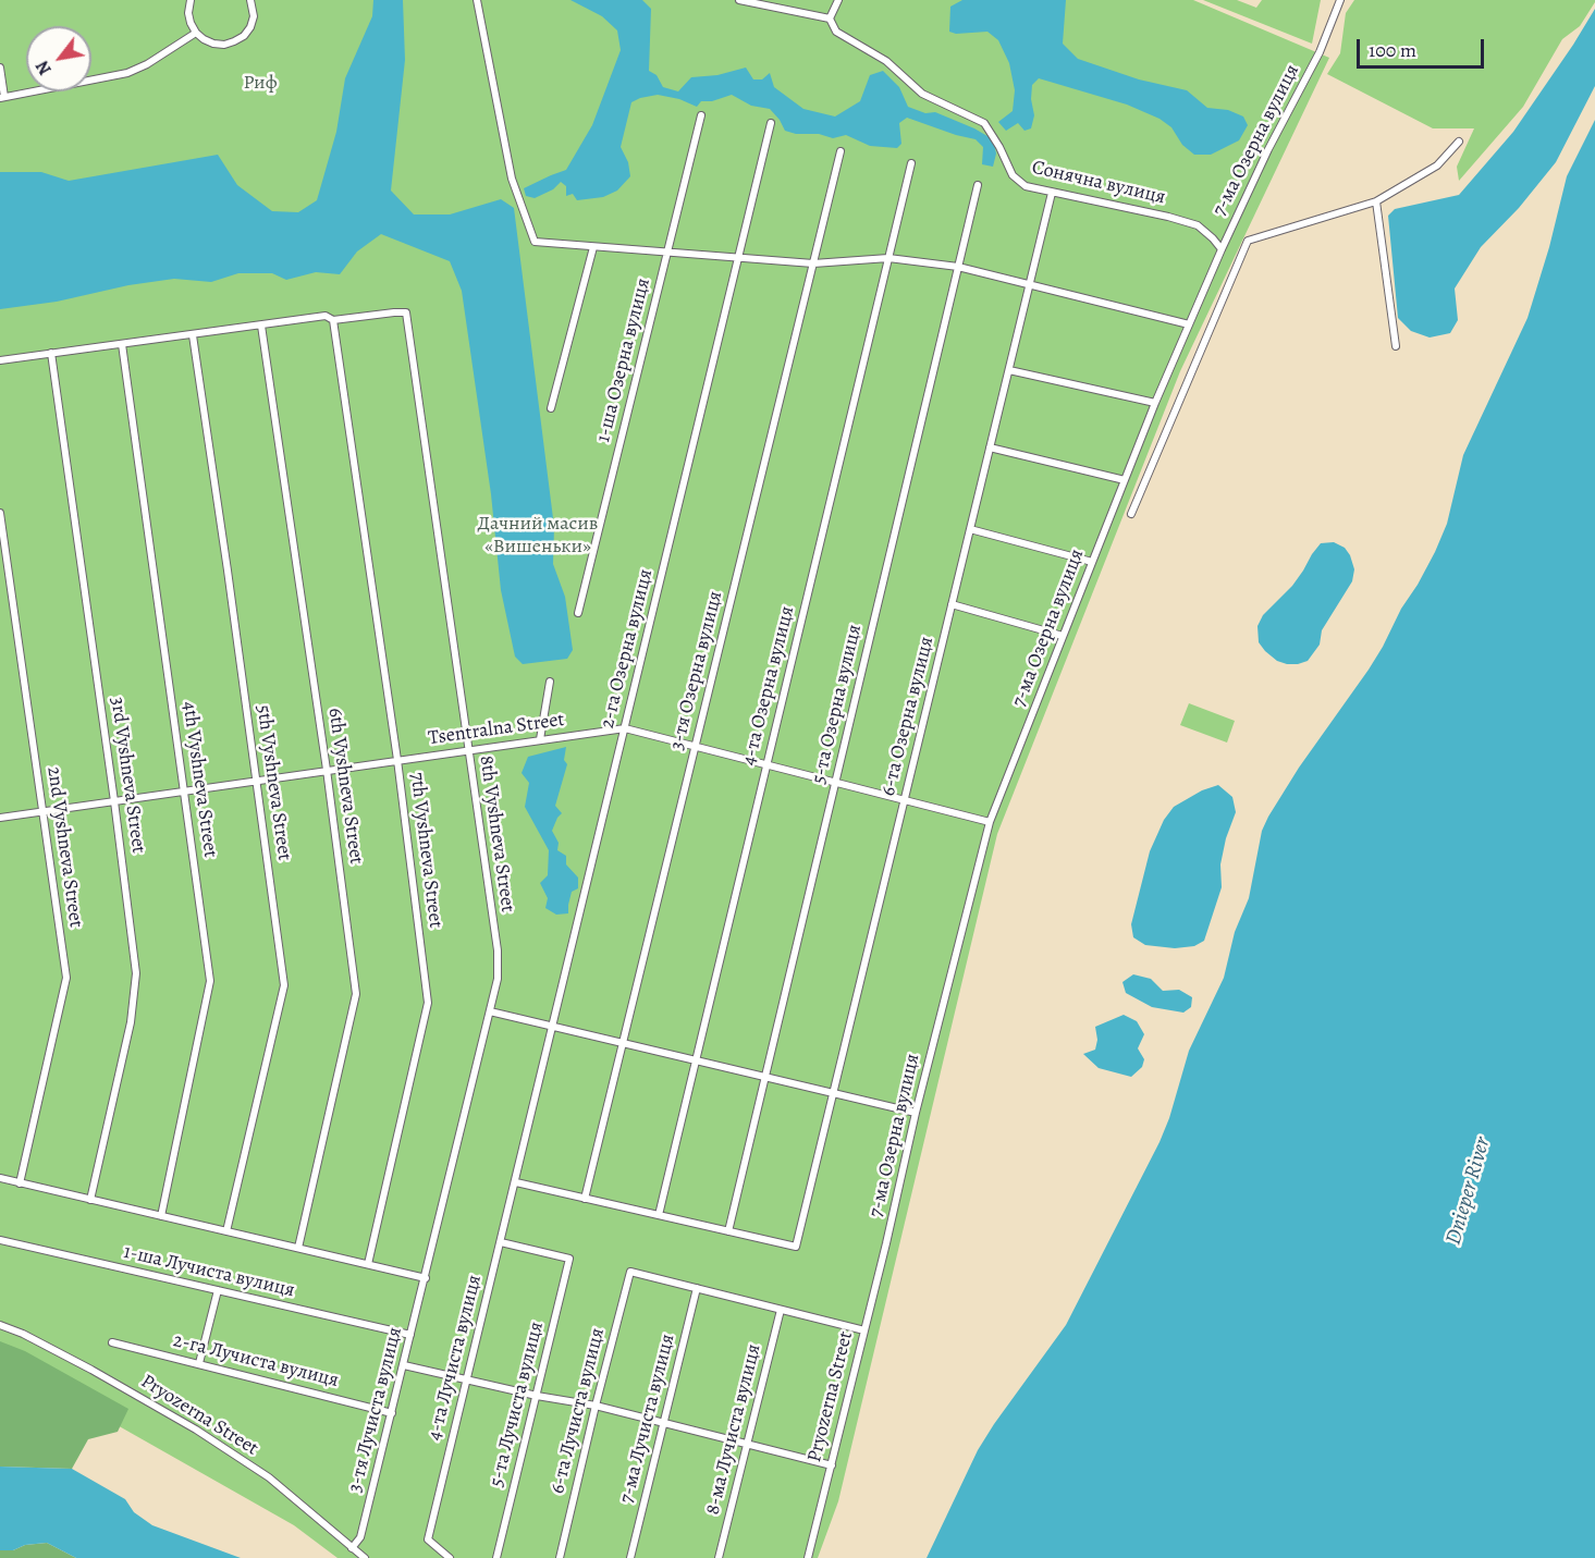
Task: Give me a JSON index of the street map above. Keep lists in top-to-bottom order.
{
  "streets": {
    "street": [
      "7-ма Озерна вулиця",
      "Сонячна вулиця",
      "1-ша Озерна вулиця",
      "2-га Озерна вулиця",
      "3-тя Озерна вулиця",
      "4-та Озерна вулиця",
      "5-та Озерна вулиця",
      "6-та Озерна вулиця",
      "Tsentralna Street",
      "3rd Vyshneva Street",
      "4th Vyshneva Street",
      "5th Vyshneva Street",
      "6th Vyshneva Street",
      "8th Vyshneva Street",
      "2nd Vyshneva Street",
      "7th Vyshneva Street",
      "1-ша Лучиста вулиця",
      "4-та Лучиста вулиця",
      "2-га Лучиста вулиця",
      "Pryozerna Street",
      "5-та Лучиста вулиця",
      "3-тя Лучиста вулиця",
      "6-та Лучиста вулиця",
      "7-ма Лучиста вулиця",
      "8-ма Лучиста вулиця"
    ]
  },
  "crossings": [
    ["7-ма Озерна вулиця", "Сонячна вулиця"],
    ["7-ма Озерна вулиця", "Tsentralna Street"],
    ["7-ма Озерна вулиця", "Pryozerna Street"],
    ["Сонячна вулиця", "6-та Озерна вулиця"],
    ["2-га Озерна вулиця", "Tsentralna Street"],
    ["2-га Озерна вулиця", "4-та Лучиста вулиця"],
    ["3-тя Озерна вулиця", "Tsentralna Street"],
    ["4-та Озерна вулиця", "Tsentralna Street"],
    ["5-та Озерна вулиця", "6-та Озерна вулиця"],
    ["5-та Озерна вулиця", "Tsentralna Street"],
    ["6-та Озерна вулиця", "Tsentralna Street"],
    ["Tsentralna Street", "3rd Vyshneva Street"],
    ["Tsentralna Street", "4th Vyshneva Street"],
    ["Tsentralna Street", "5th Vyshneva Street"],
    ["Tsentralna Street", "6th Vyshneva Street"],
    ["Tsentralna Street", "8th Vyshneva Street"],
    ["Tsentralna Street", "2nd Vyshneva Street"],
    ["Tsentralna Street", "7th Vyshneva Street"],
    ["8th Vyshneva Street", "7th Vyshneva Street"],
    ["8th Vyshneva Street", "3-тя Лучиста вулиця"],
    ["1-ша Лучиста вулиця", "3-тя Лучиста вулиця"],
    ["4-та Лучиста вулиця", "5-та Лучиста вулиця"],
    ["2-га Лучиста вулиця", "3-тя Лучиста вулиця"],
    ["Pryozerna Street", "3-тя Лучиста вулиця"],
    ["6-та Лучиста вулиця", "7-ма Лучиста вулиця"]
  ],
  "water": ["Dnieper River"],
  "parks": ["Риф", "Дачний масив «Вишеньки»"],
  "scale_bar": "100 m",
  "north": "bottom left"
}
